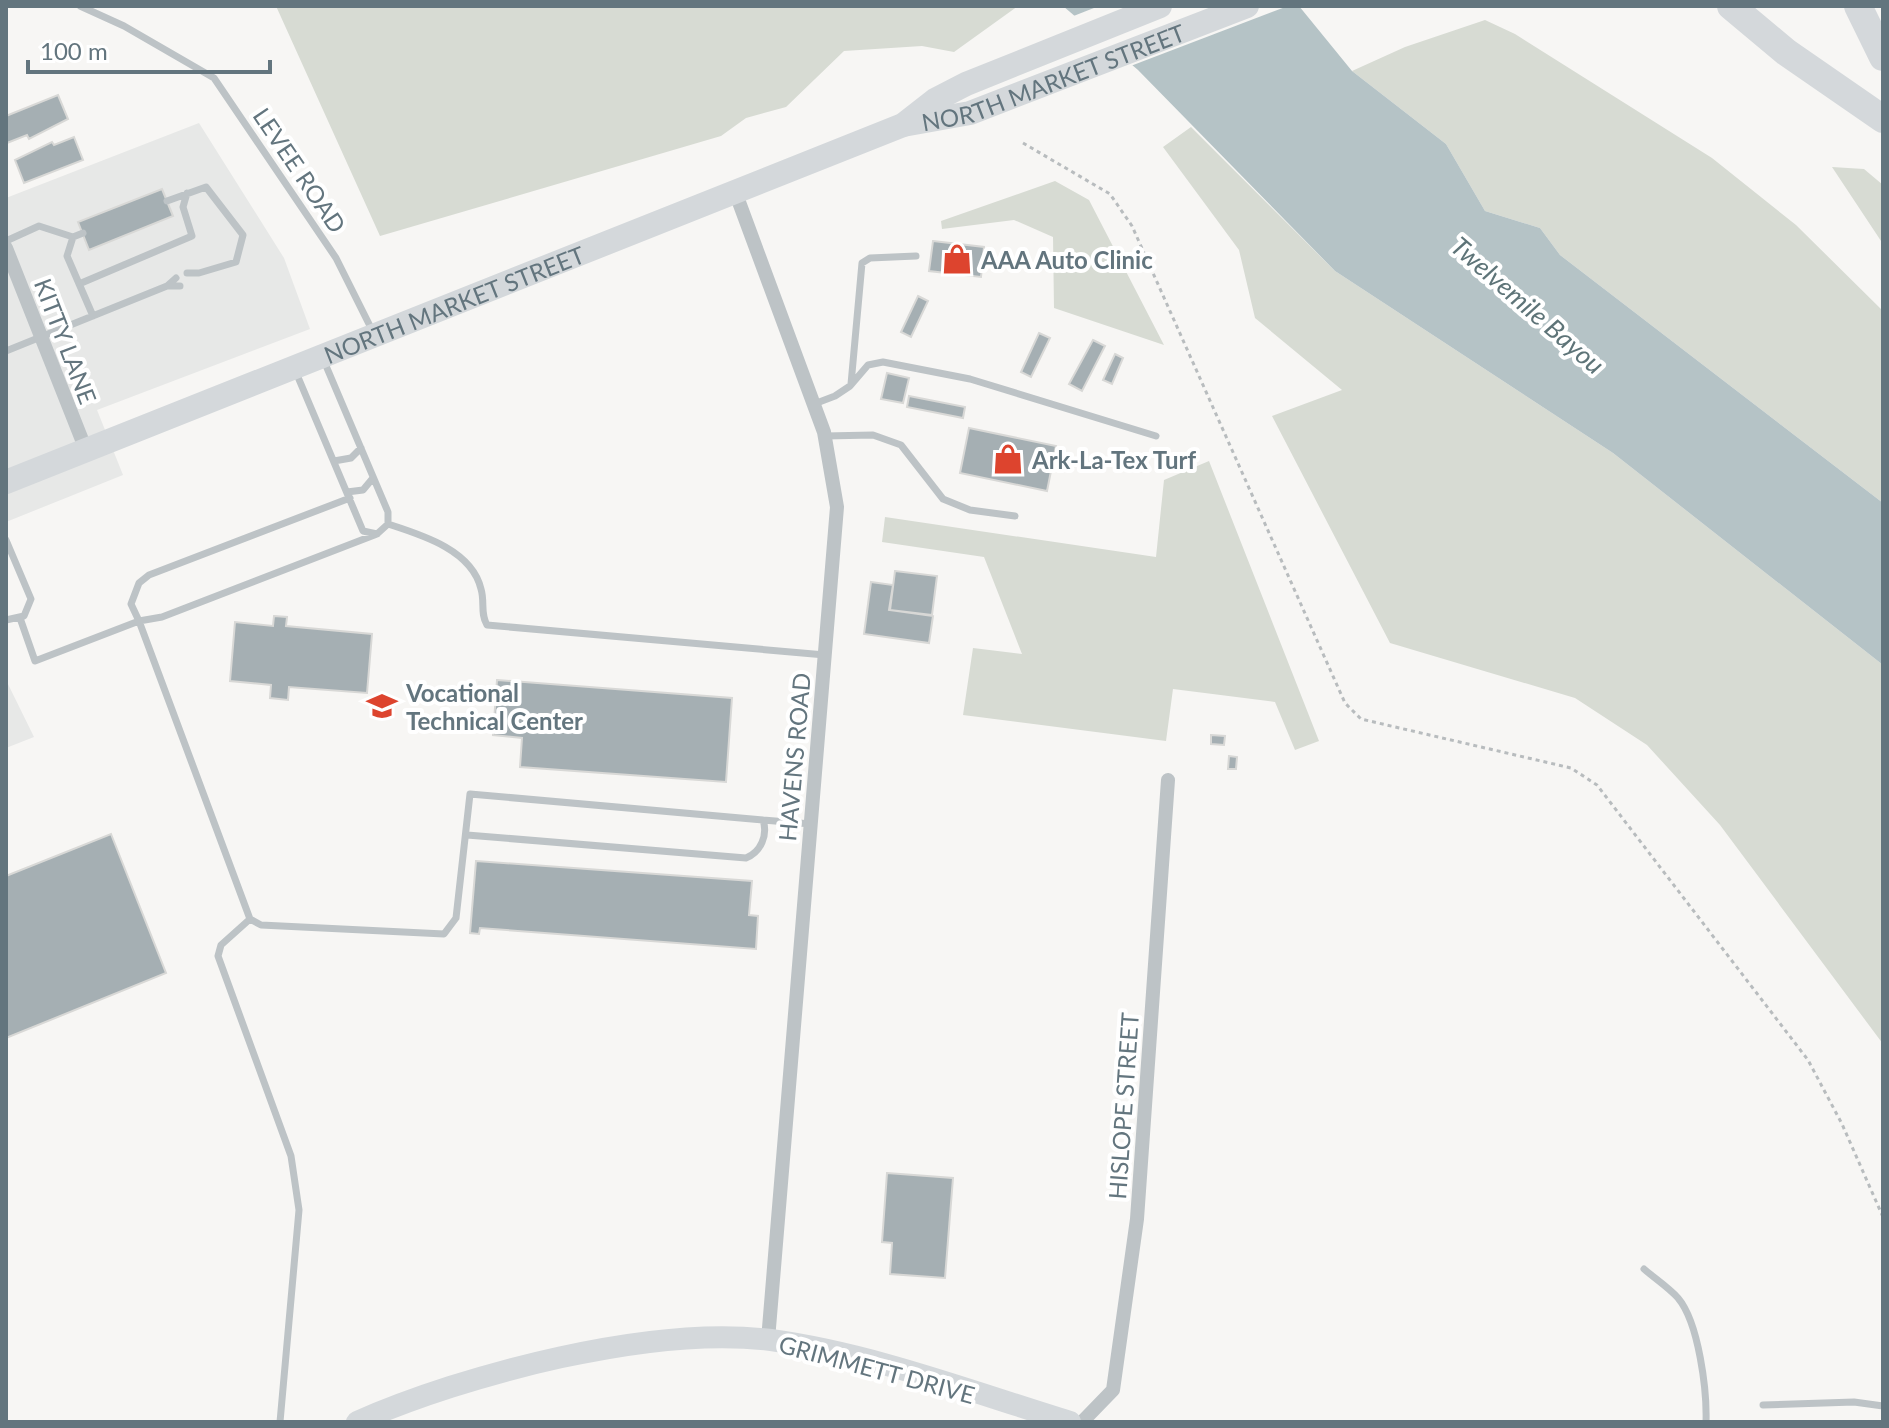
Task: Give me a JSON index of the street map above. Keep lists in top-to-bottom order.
{
  "streets": {
    "main road": ["NORTH MARKET STREET", "GRIMMETT DRIVE"],
    "street": ["KITTY LANE", "HAVENS ROAD", "HISLOPE STREET"],
    "lane": ["LEVEE ROAD"]
  },
  "crossings": [
    ["NORTH MARKET STREET", "LEVEE ROAD"],
    ["NORTH MARKET STREET", "KITTY LANE"],
    ["NORTH MARKET STREET", "HAVENS ROAD"],
    ["HAVENS ROAD", "GRIMMETT DRIVE"]
  ],
  "water": ["Twelvemile Bayou"],
  "places": {
    "shop": ["AAA Auto Clinic", "Ark-La-Tex Turf"],
    "school or university": ["Vocational Technical Center"]
  },
  "scale_bar": "100 m"
}
